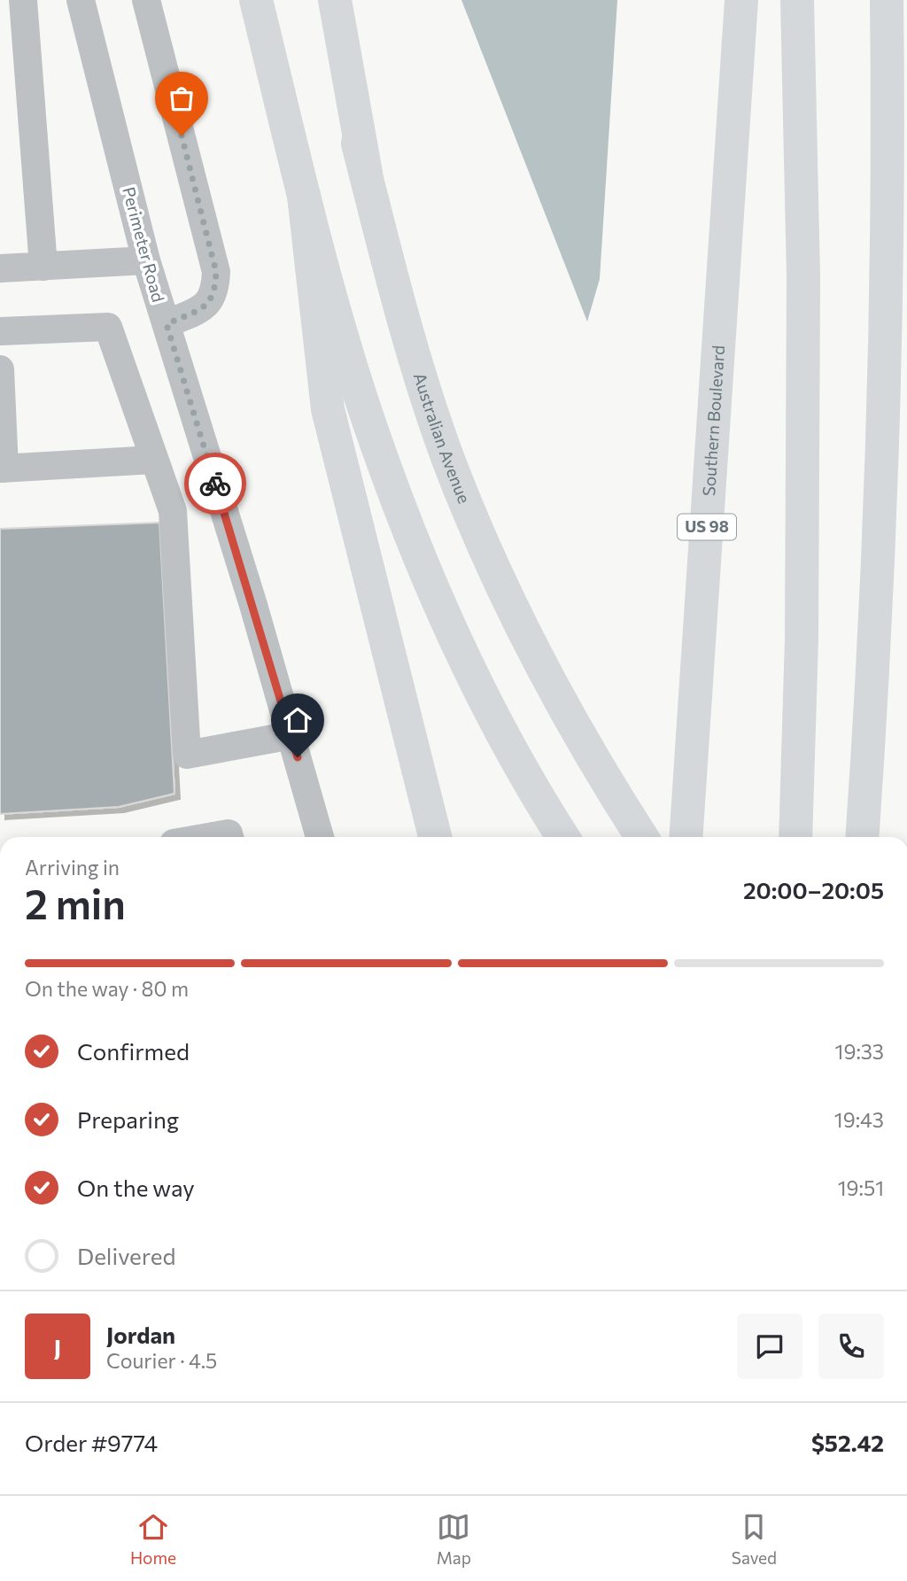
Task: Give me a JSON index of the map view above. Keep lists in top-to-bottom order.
{
  "streets": {
    "main road": ["Southern Boulevard", "Australian Avenue", "US 98"],
    "street": ["Perimeter Road"]
  },
  "page": {
    "heading": ["2 min", "Arriving in", "20:00–20:05"],
    "panel": [
      "Jordan",
      "Courier · 4.5",
      "Order #9774",
      "$52.42"
    ],
    "bar": "On the way · 80 m",
    "list": [
      ["Confirmed", "19:33"],
      ["Preparing", "19:43"],
      ["On the way", "19:51"],
      "Delivered"
    ],
    "round": "J",
    "tabs": ["Home", "Map", "Saved"]
  }
}
